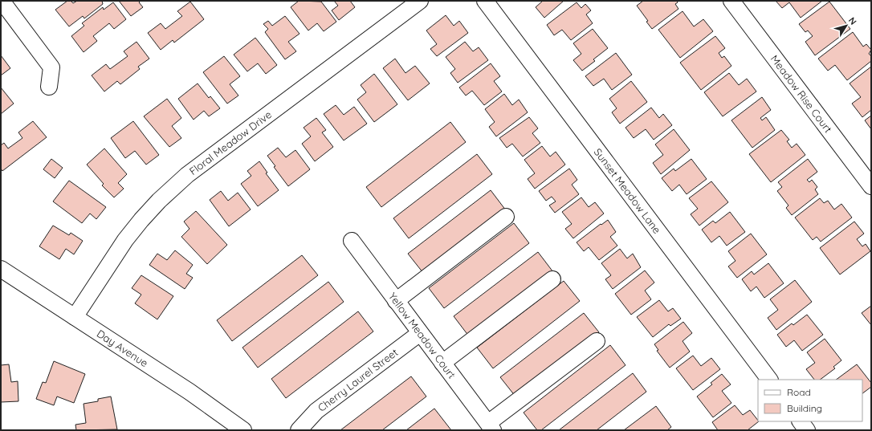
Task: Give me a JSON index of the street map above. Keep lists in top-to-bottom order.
{
  "streets": {
    "street": [
      "Meadow Rise Court",
      "Floral Meadow Drive",
      "Sunset Meadow Lane",
      "Yellow Meadow Court",
      "Day Avenue",
      "Cherry Laurel Street"
    ]
  },
  "crossings": [
    ["Floral Meadow Drive", "Day Avenue"],
    ["Yellow Meadow Court", "Cherry Laurel Street"]
  ],
  "legend": ["Road", "Building"],
  "north": "top right"
}
